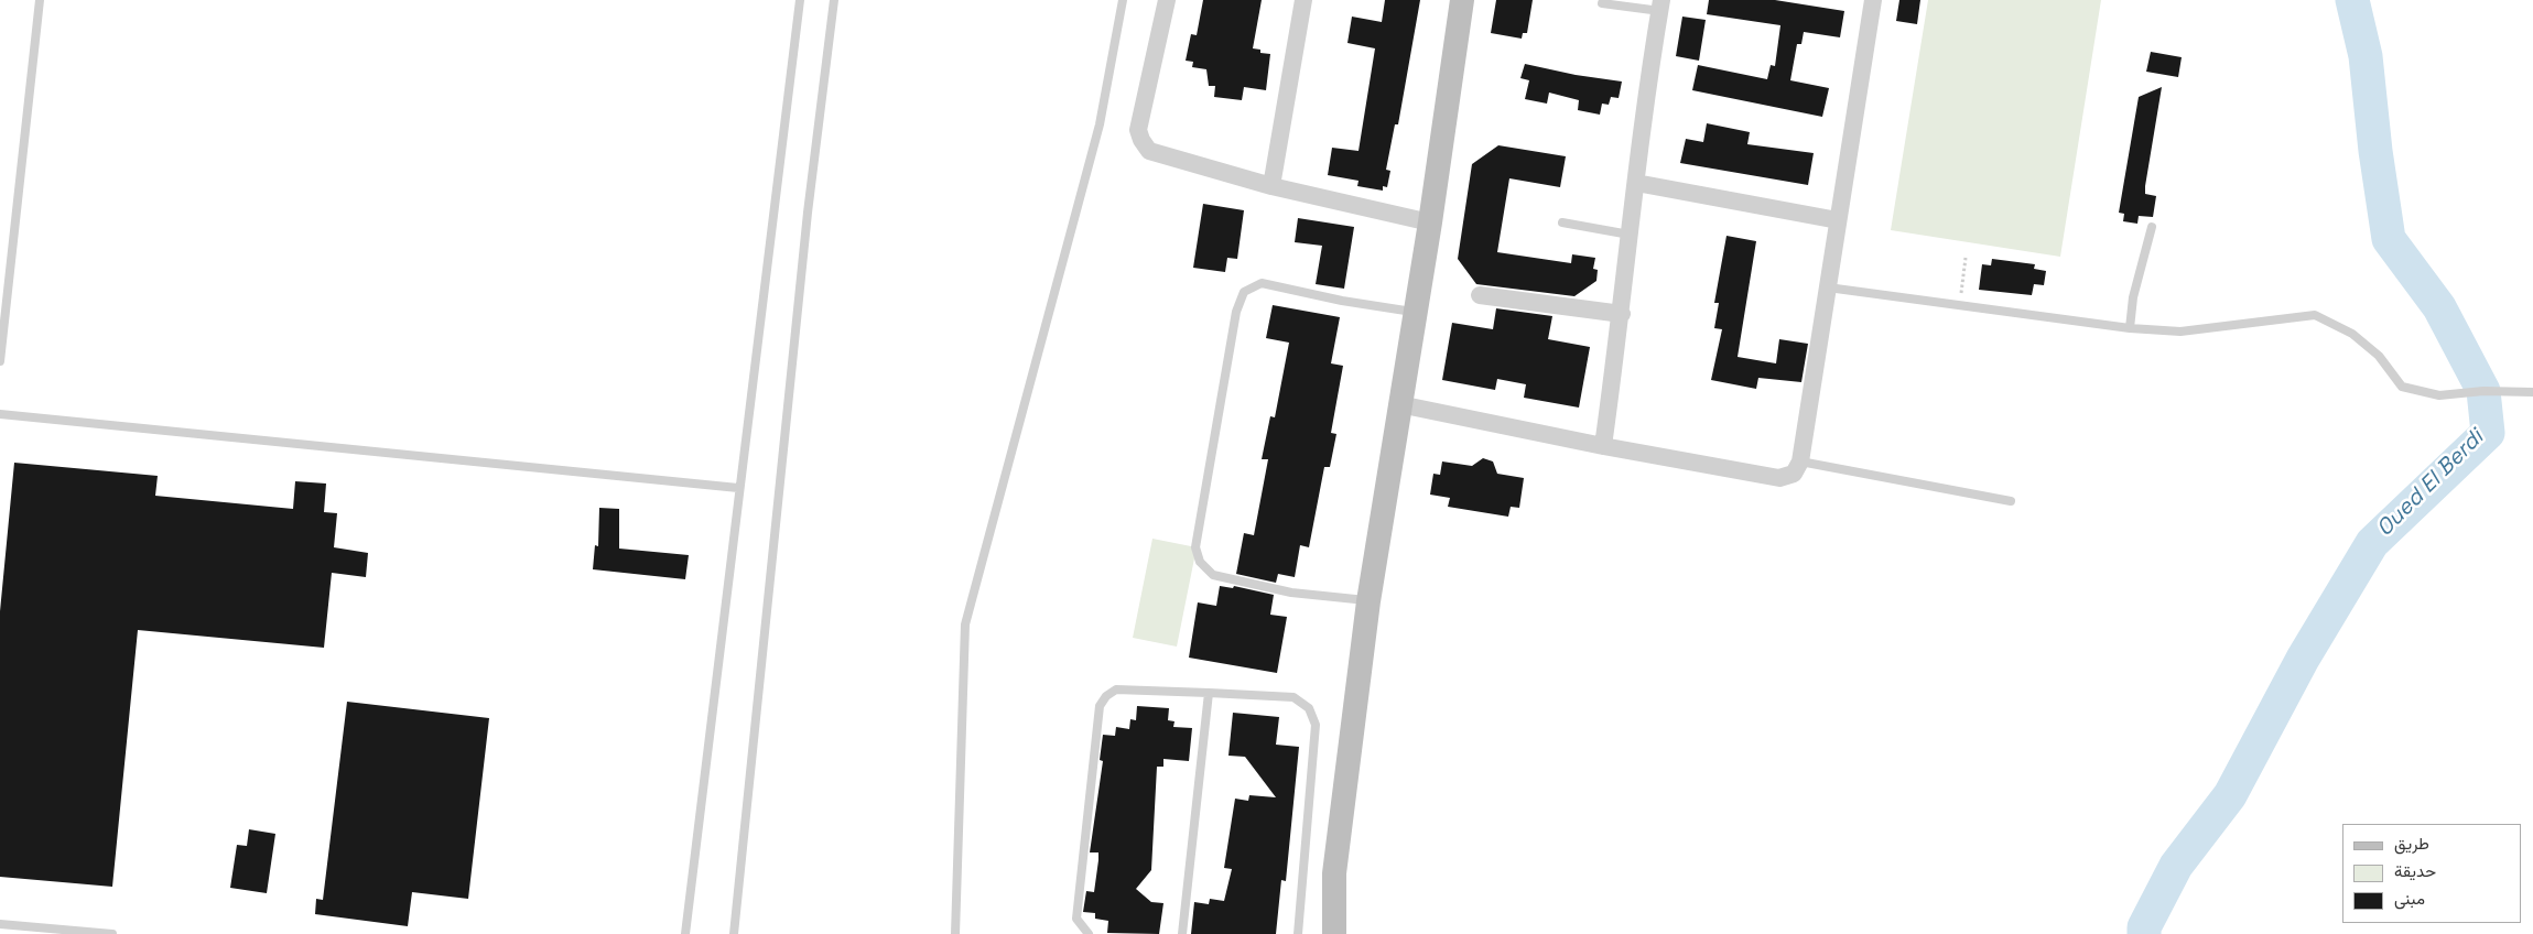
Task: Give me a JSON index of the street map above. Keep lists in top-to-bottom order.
{
  "water": ["Oued El Berdi"],
  "legend": ["طريق", "حديقة", "مبنى"]
}
